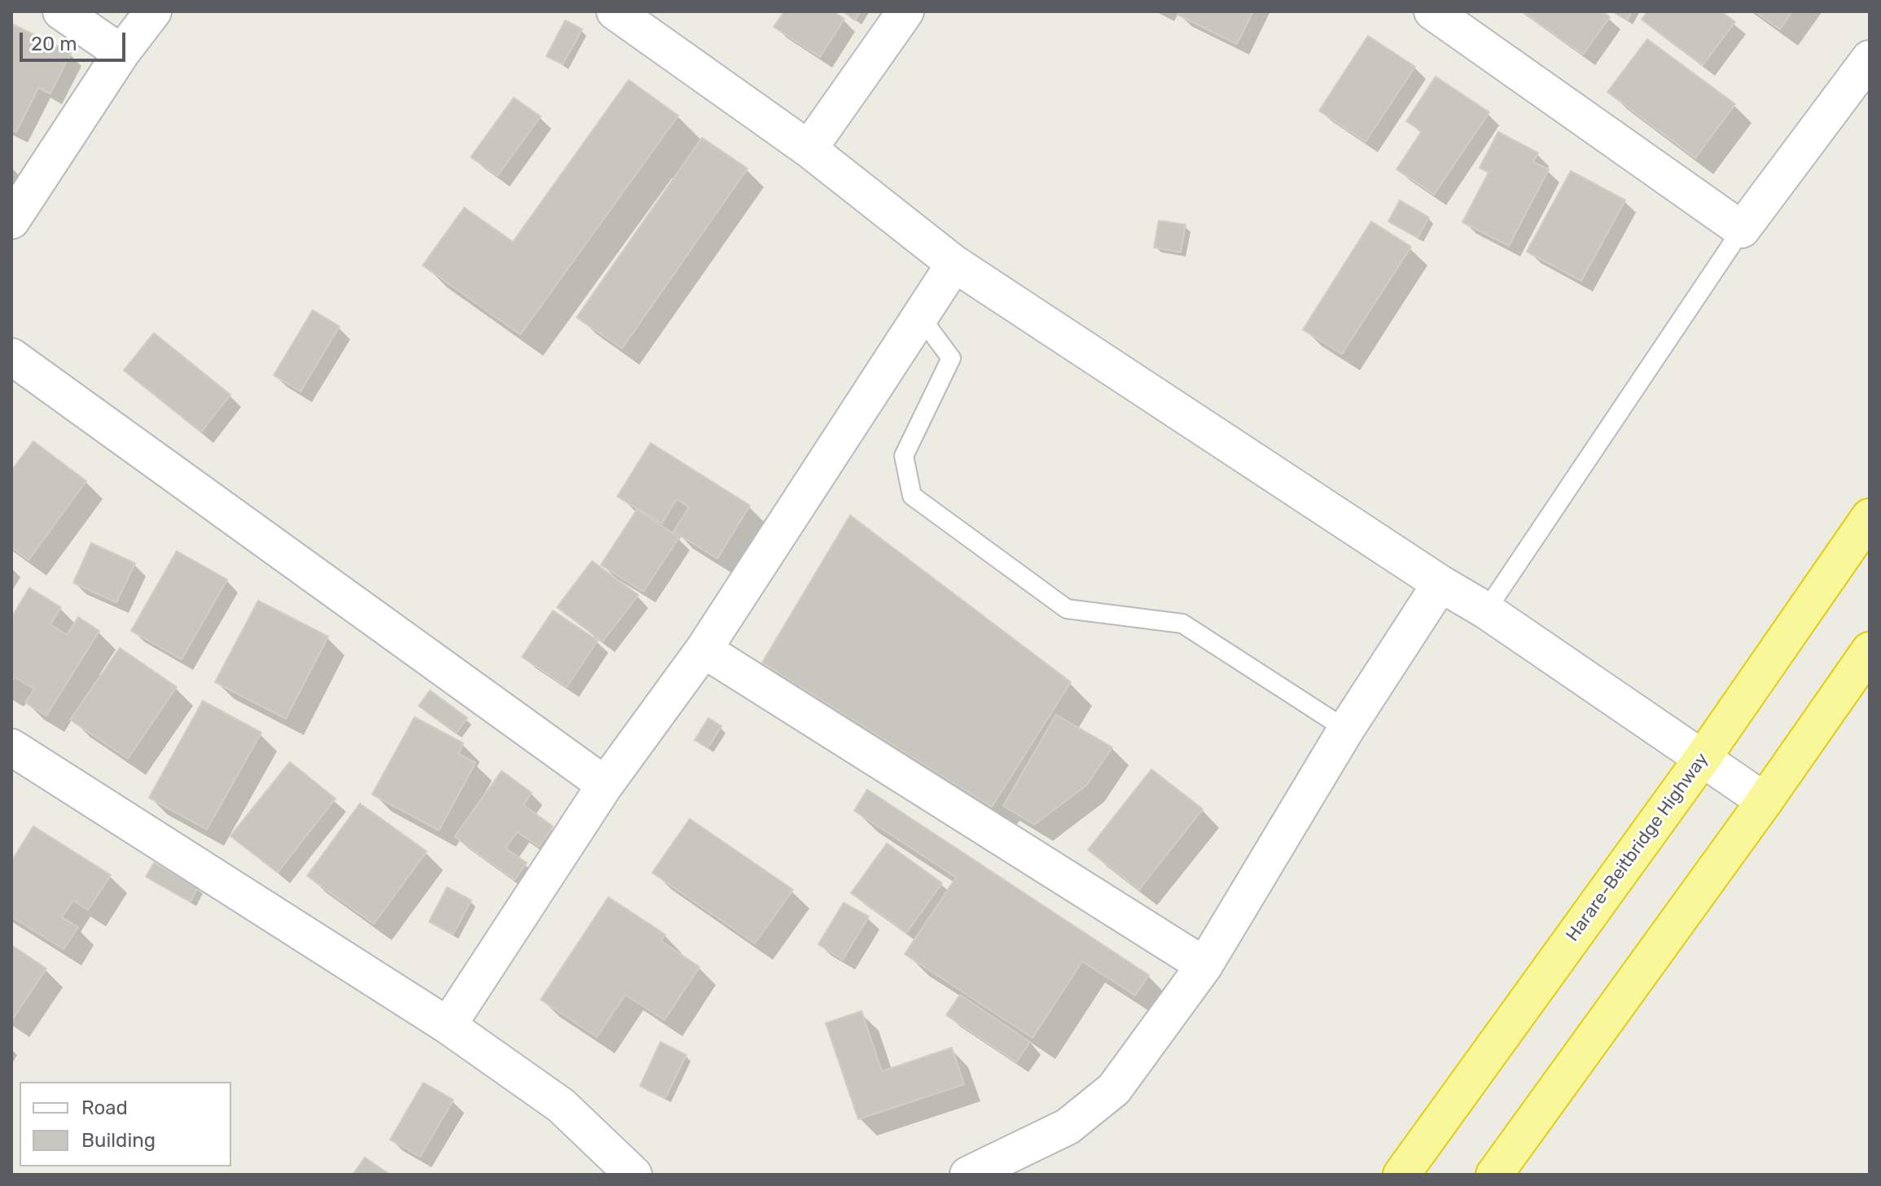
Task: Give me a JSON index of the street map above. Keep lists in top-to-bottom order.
{
  "streets": {
    "highway": ["Harare-Beitbridge Highway"]
  },
  "legend": ["Road", "Building"],
  "scale_bar": "20 m"
}
